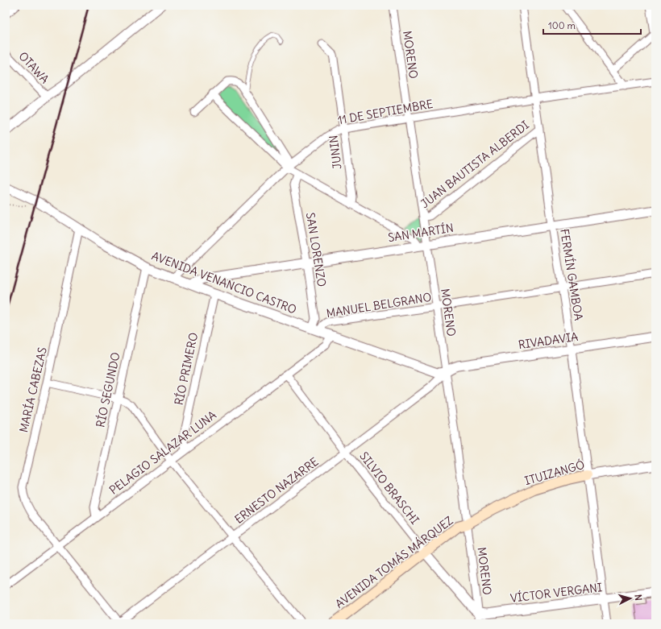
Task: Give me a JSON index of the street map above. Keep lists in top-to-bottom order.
{
  "streets": {
    "main road": ["ITUIZANGÓ", "AVENIDA TOMÁS MÁRQUEZ"],
    "street": [
      "MORENO",
      "OTAWA",
      "11 DE SEPTIEMBRE",
      "JUNIN",
      "JUAN BAUTISTA ALBERDI",
      "SAN MARTÍN",
      "SAN LORENZO",
      "FERMÍN GAMBOA",
      "AVENIDA VENANCIO CASTRO",
      "MANUEL BELGRANO",
      "RIVADAVIA",
      "RÍO PRIMERO",
      "MARÍA CABEZAS",
      "RÍO SEGUNDO",
      "PELAGIO SALAZAR LUNA",
      "SILVIO BRASCHI",
      "ERNESTO NAZARRE",
      "VÍCTOR VERGANI"
    ]
  },
  "crossings": [
    ["MORENO", "11 DE SEPTIEMBRE"],
    ["MORENO", "JUAN BAUTISTA ALBERDI"],
    ["MORENO", "SAN MARTÍN"],
    ["MORENO", "AVENIDA VENANCIO CASTRO"],
    ["MORENO", "MANUEL BELGRANO"],
    ["MORENO", "RIVADAVIA"],
    ["MORENO", "ITUIZANGÓ"],
    ["MORENO", "SILVIO BRASCHI"],
    ["MORENO", "ERNESTO NAZARRE"],
    ["MORENO", "AVENIDA TOMÁS MÁRQUEZ"],
    ["MORENO", "VÍCTOR VERGANI"],
    ["11 DE SEPTIEMBRE", "JUNIN"],
    ["11 DE SEPTIEMBRE", "FERMÍN GAMBOA"],
    ["11 DE SEPTIEMBRE", "AVENIDA VENANCIO CASTRO"],
    ["JUAN BAUTISTA ALBERDI", "FERMÍN GAMBOA"],
    ["SAN MARTÍN", "SAN LORENZO"],
    ["SAN MARTÍN", "FERMÍN GAMBOA"],
    ["SAN MARTÍN", "AVENIDA VENANCIO CASTRO"],
    ["SAN LORENZO", "AVENIDA VENANCIO CASTRO"],
    ["SAN LORENZO", "MANUEL BELGRANO"],
    ["FERMÍN GAMBOA", "MANUEL BELGRANO"],
    ["FERMÍN GAMBOA", "RIVADAVIA"],
    ["FERMÍN GAMBOA", "ITUIZANGÓ"],
    ["FERMÍN GAMBOA", "VÍCTOR VERGANI"],
    ["AVENIDA VENANCIO CASTRO", "MANUEL BELGRANO"],
    ["AVENIDA VENANCIO CASTRO", "RIVADAVIA"],
    ["AVENIDA VENANCIO CASTRO", "RÍO PRIMERO"],
    ["AVENIDA VENANCIO CASTRO", "MARÍA CABEZAS"],
    ["AVENIDA VENANCIO CASTRO", "RÍO SEGUNDO"],
    ["AVENIDA VENANCIO CASTRO", "PELAGIO SALAZAR LUNA"],
    ["AVENIDA VENANCIO CASTRO", "ERNESTO NAZARRE"],
    ["RIVADAVIA", "ERNESTO NAZARRE"],
    ["RÍO PRIMERO", "PELAGIO SALAZAR LUNA"],
    ["MARÍA CABEZAS", "PELAGIO SALAZAR LUNA"],
    ["MARÍA CABEZAS", "ERNESTO NAZARRE"],
    ["RÍO SEGUNDO", "PELAGIO SALAZAR LUNA"],
    ["PELAGIO SALAZAR LUNA", "SILVIO BRASCHI"],
    ["ITUIZANGÓ", "AVENIDA TOMÁS MÁRQUEZ"],
    ["SILVIO BRASCHI", "ERNESTO NAZARRE"],
    ["SILVIO BRASCHI", "AVENIDA TOMÁS MÁRQUEZ"],
    ["SILVIO BRASCHI", "VÍCTOR VERGANI"]
  ],
  "scale_bar": "100 m",
  "north": "right"
}
